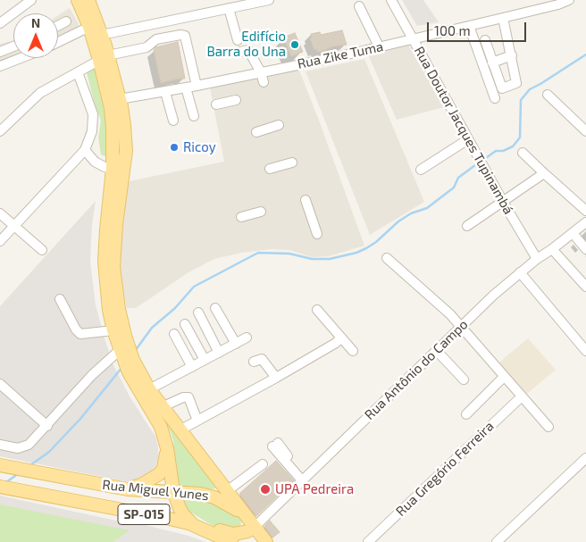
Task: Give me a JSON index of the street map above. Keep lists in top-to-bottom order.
{
  "streets": {
    "main road": ["Rua Miguel Yunes", "SP-015"],
    "street": [
      "Rua Zike Tuma",
      "Rua Doutor Jacques Tupinambá",
      "Rua Antônio do Campo",
      "Rua Gregório Ferreira"
    ]
  },
  "crossings": [
    ["Rua Zike Tuma", "Rua Doutor Jacques Tupinambá"],
    ["Rua Doutor Jacques Tupinambá", "Rua Antônio do Campo"],
    ["Rua Antônio do Campo", "Rua Miguel Yunes"]
  ],
  "places": ["Edifício Barra do Una", "Ricoy", "UPA Pedreira"],
  "scale_bar": "100 m",
  "north": "top"
}
